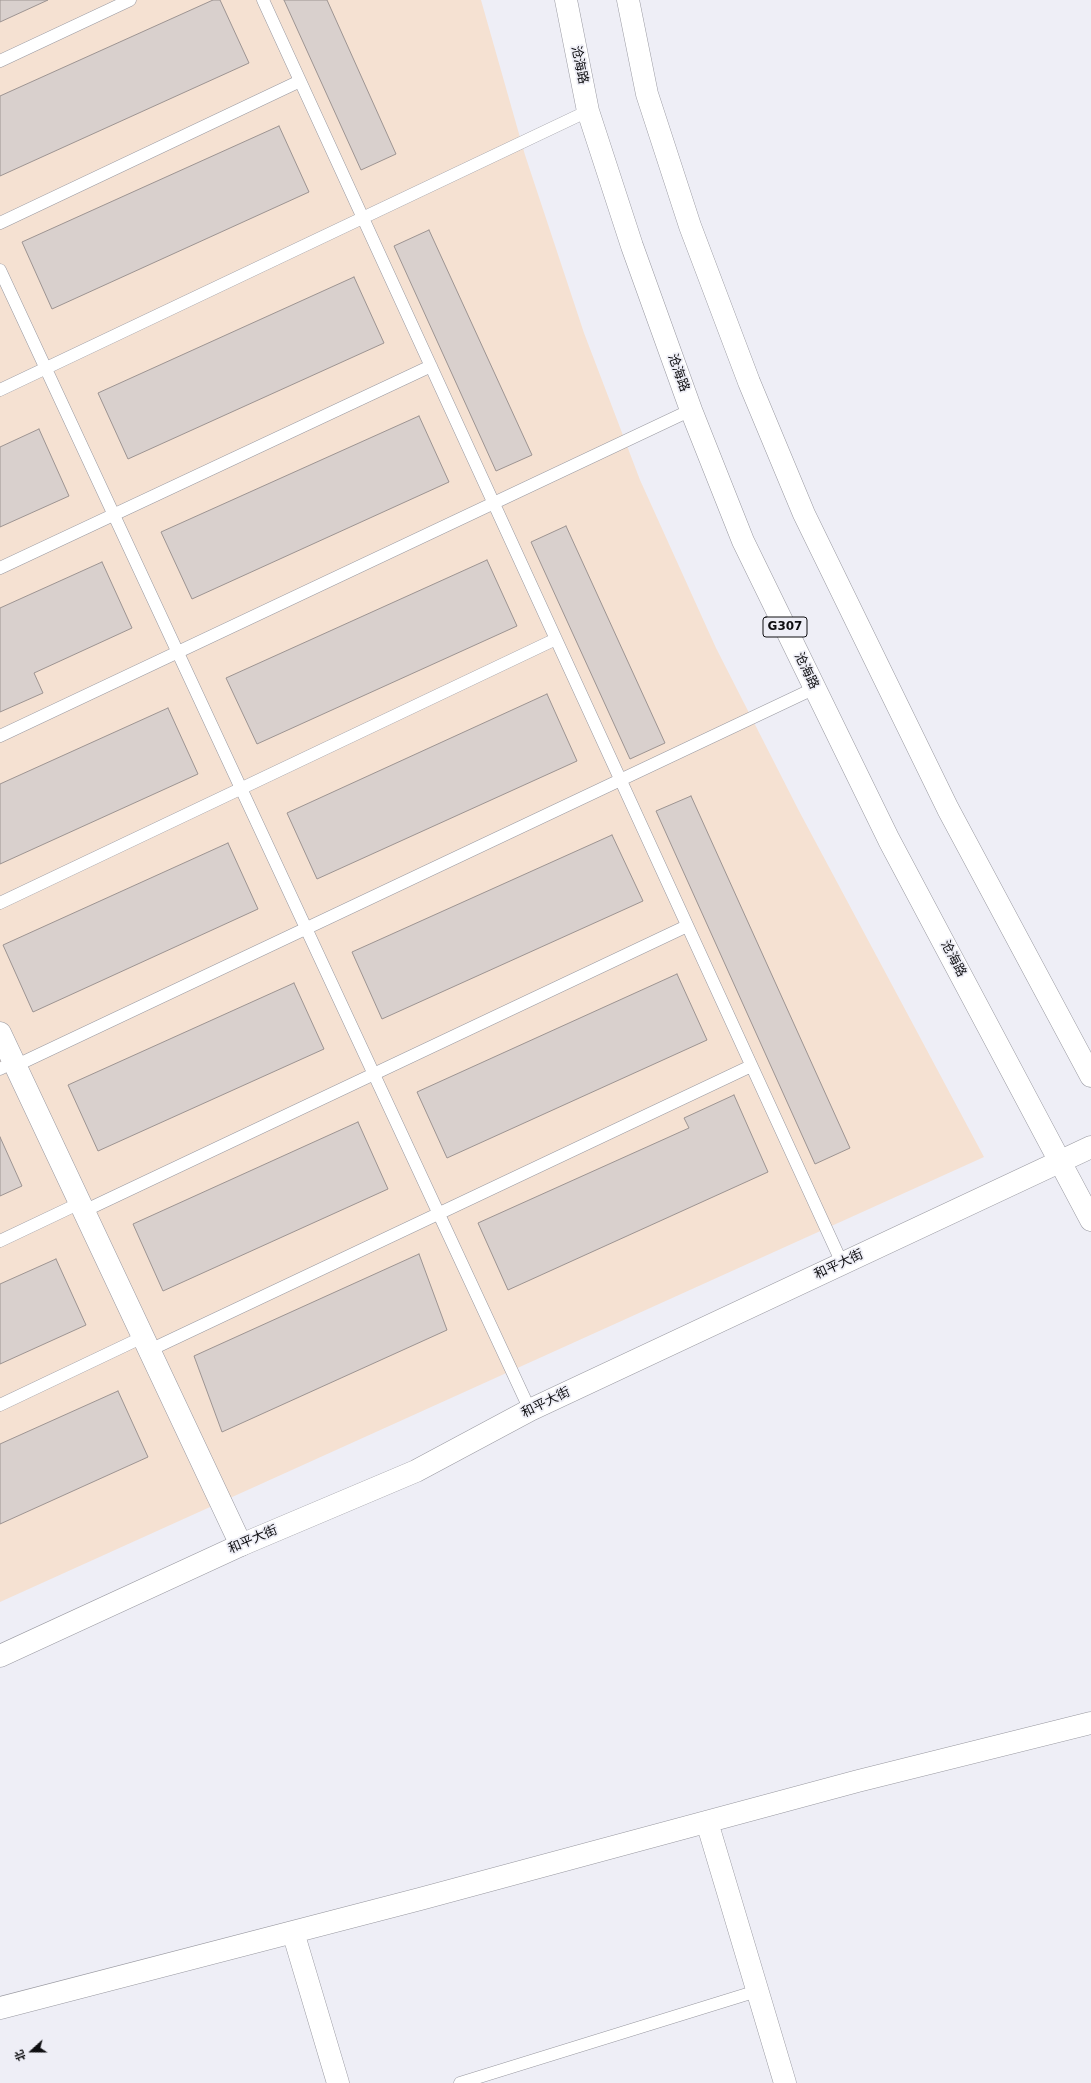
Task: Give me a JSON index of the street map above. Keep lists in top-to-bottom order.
{
  "streets": {
    "street": ["沧海路", "G307", "和平大街"]
  },
  "crossings": [
    ["沧海路", "和平大街"]
  ],
  "north": "left"
}
